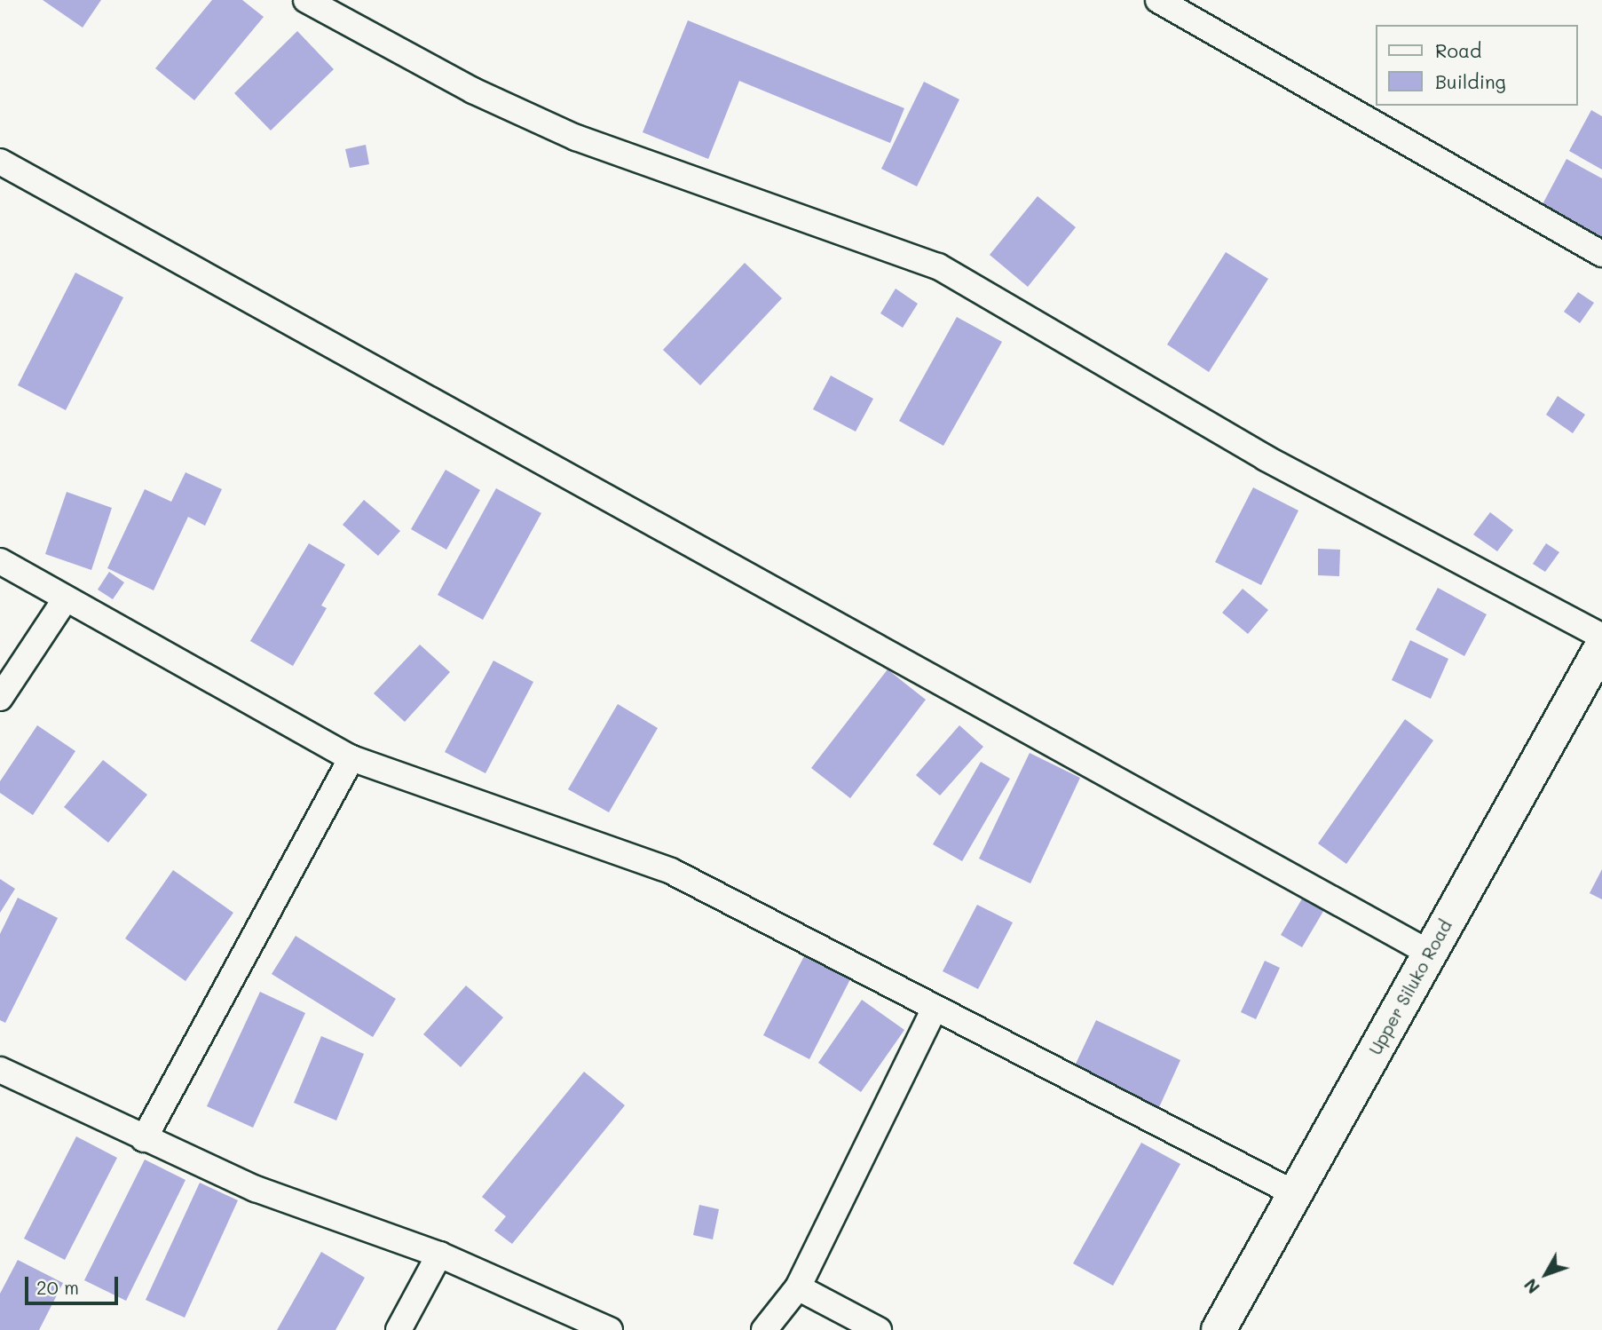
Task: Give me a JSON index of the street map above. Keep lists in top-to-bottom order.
{
  "streets": {
    "main road": ["Upper Siluko Road"]
  },
  "legend": ["Road", "Building"],
  "scale_bar": "20 m",
  "north": "bottom left"
}
